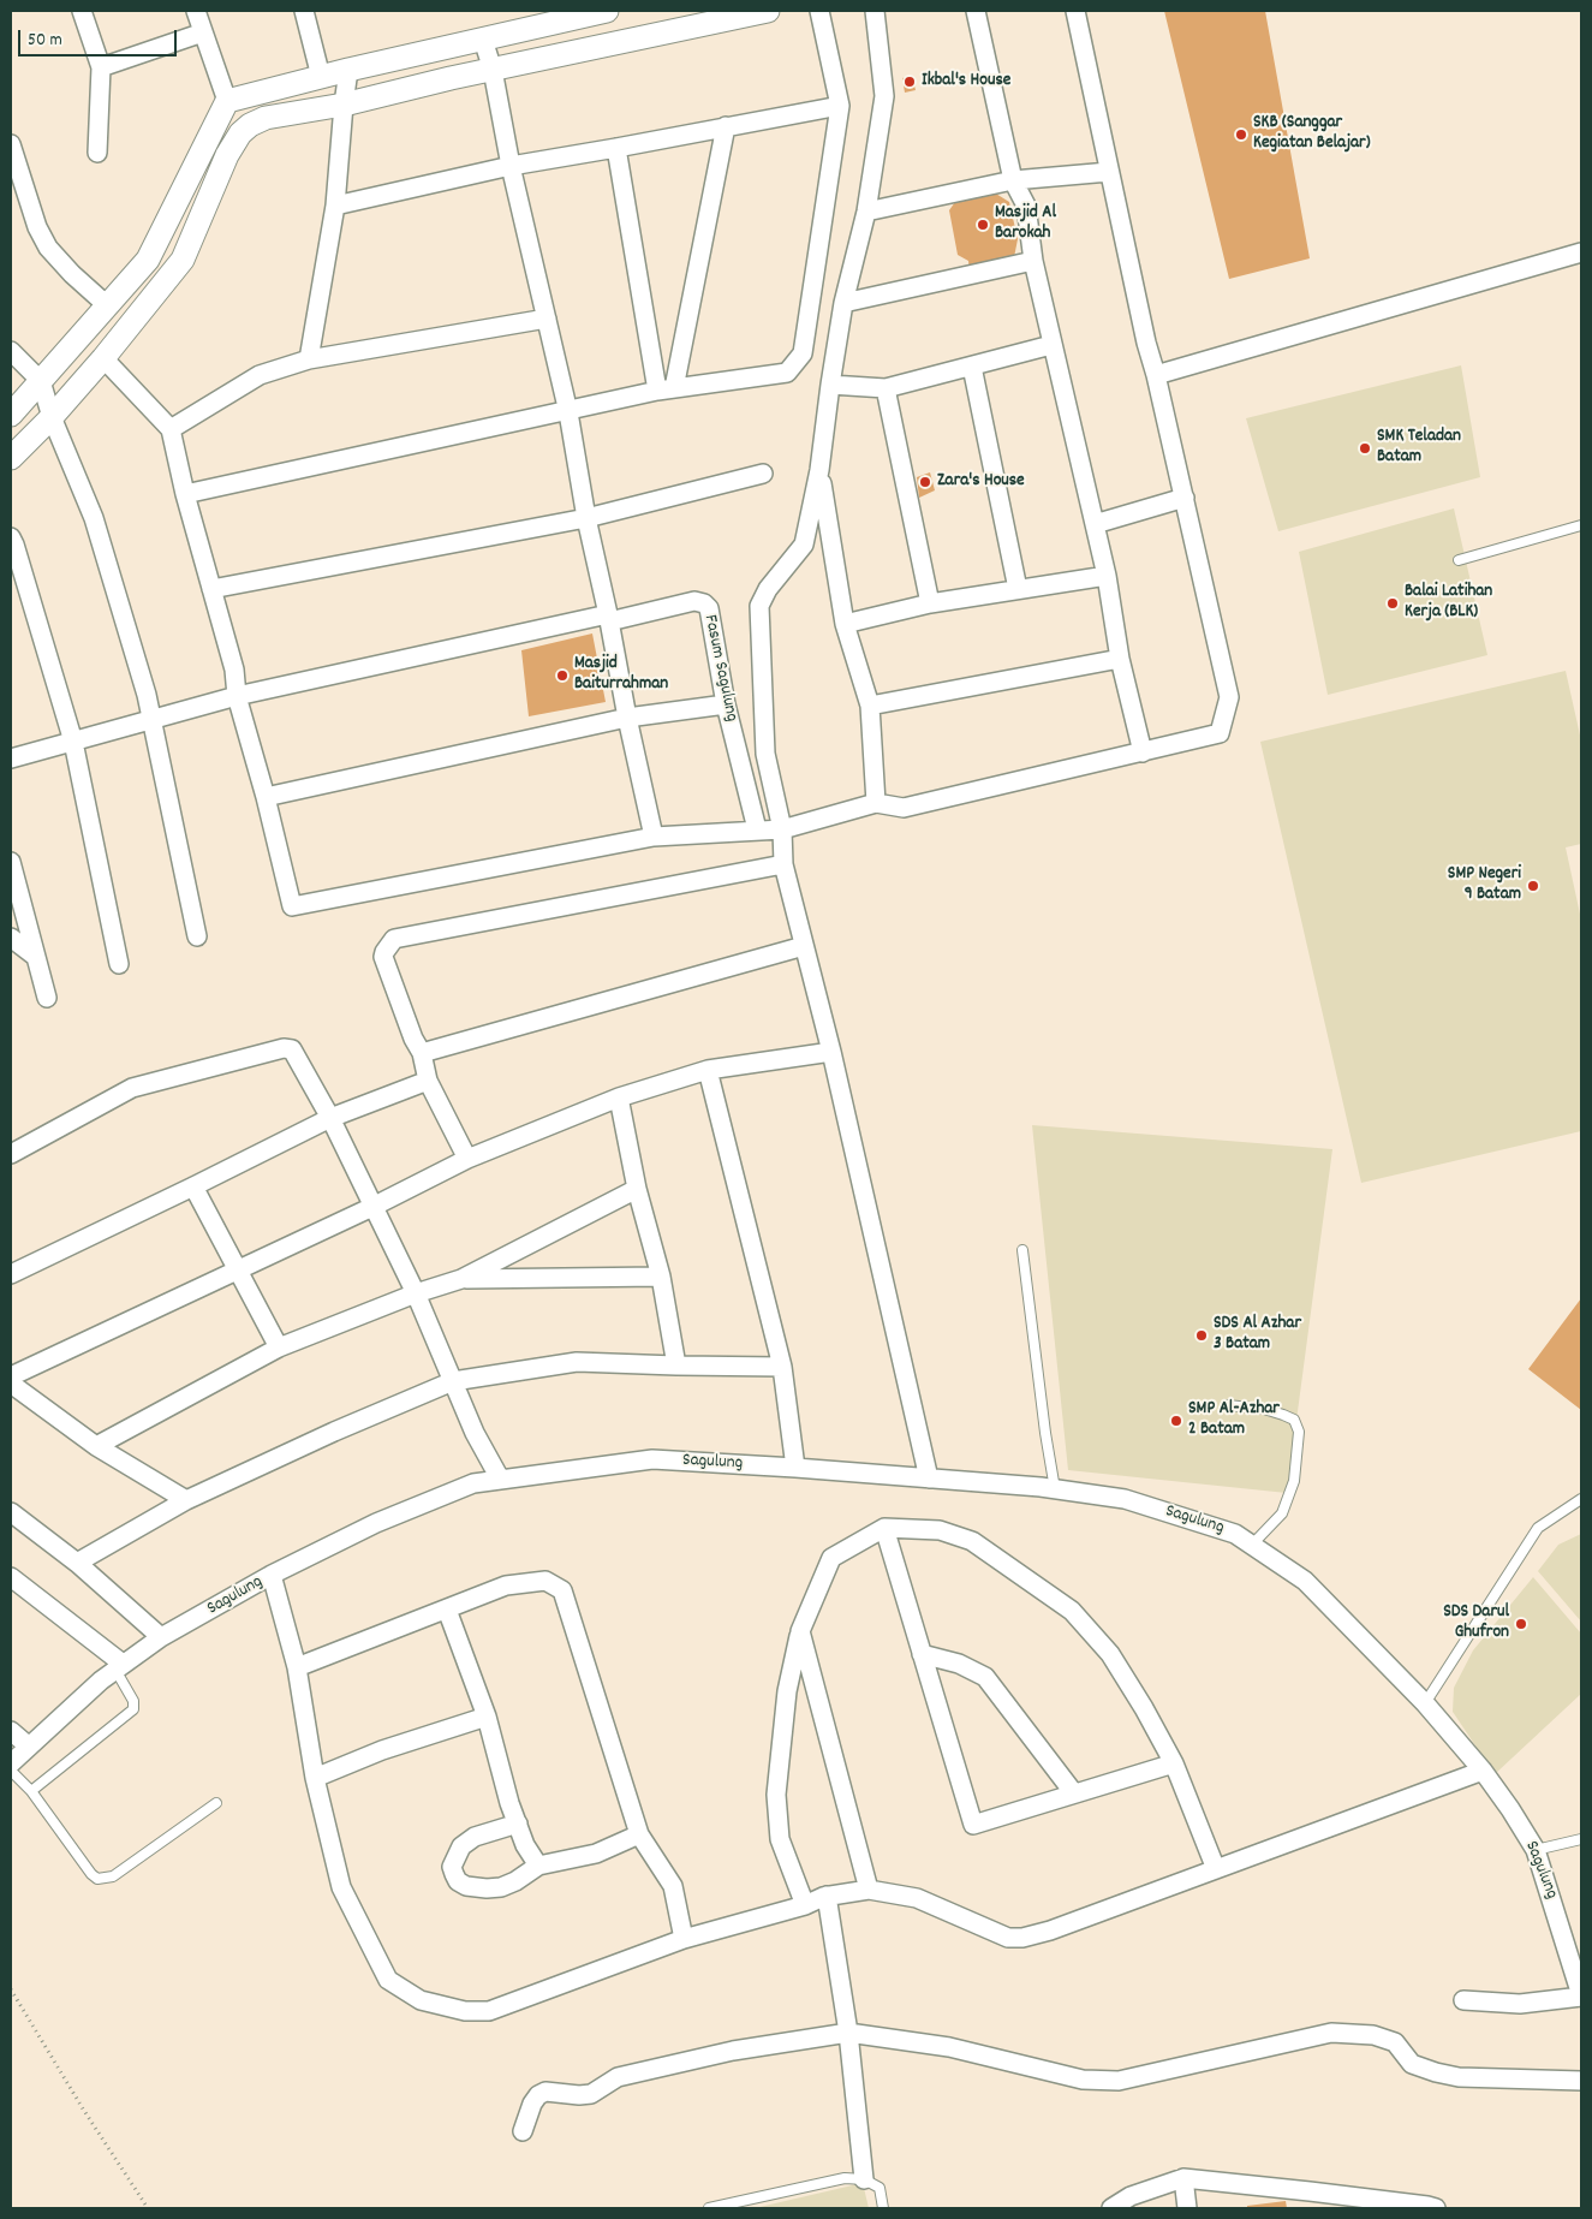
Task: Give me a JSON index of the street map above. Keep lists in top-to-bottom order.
{
  "streets": {
    "street": ["Fasum Sagulung", "Sagulung"]
  },
  "places": [
    "Ikbal's House",
    "SKB (Sanggar Kegiatan Belajar)",
    "Masjid Al Barokah",
    "SMK Teladan Batam",
    "Zara's House",
    "Balai Latihan Kerja (BLK)",
    "Masjid Baiturrahman",
    "SMP Negeri 9 Batam",
    "SDS Al Azhar 3 Batam",
    "SMP Al-Azhar 2 Batam",
    "SDS Darul Ghufron"
  ],
  "scale_bar": "50 m"
}
